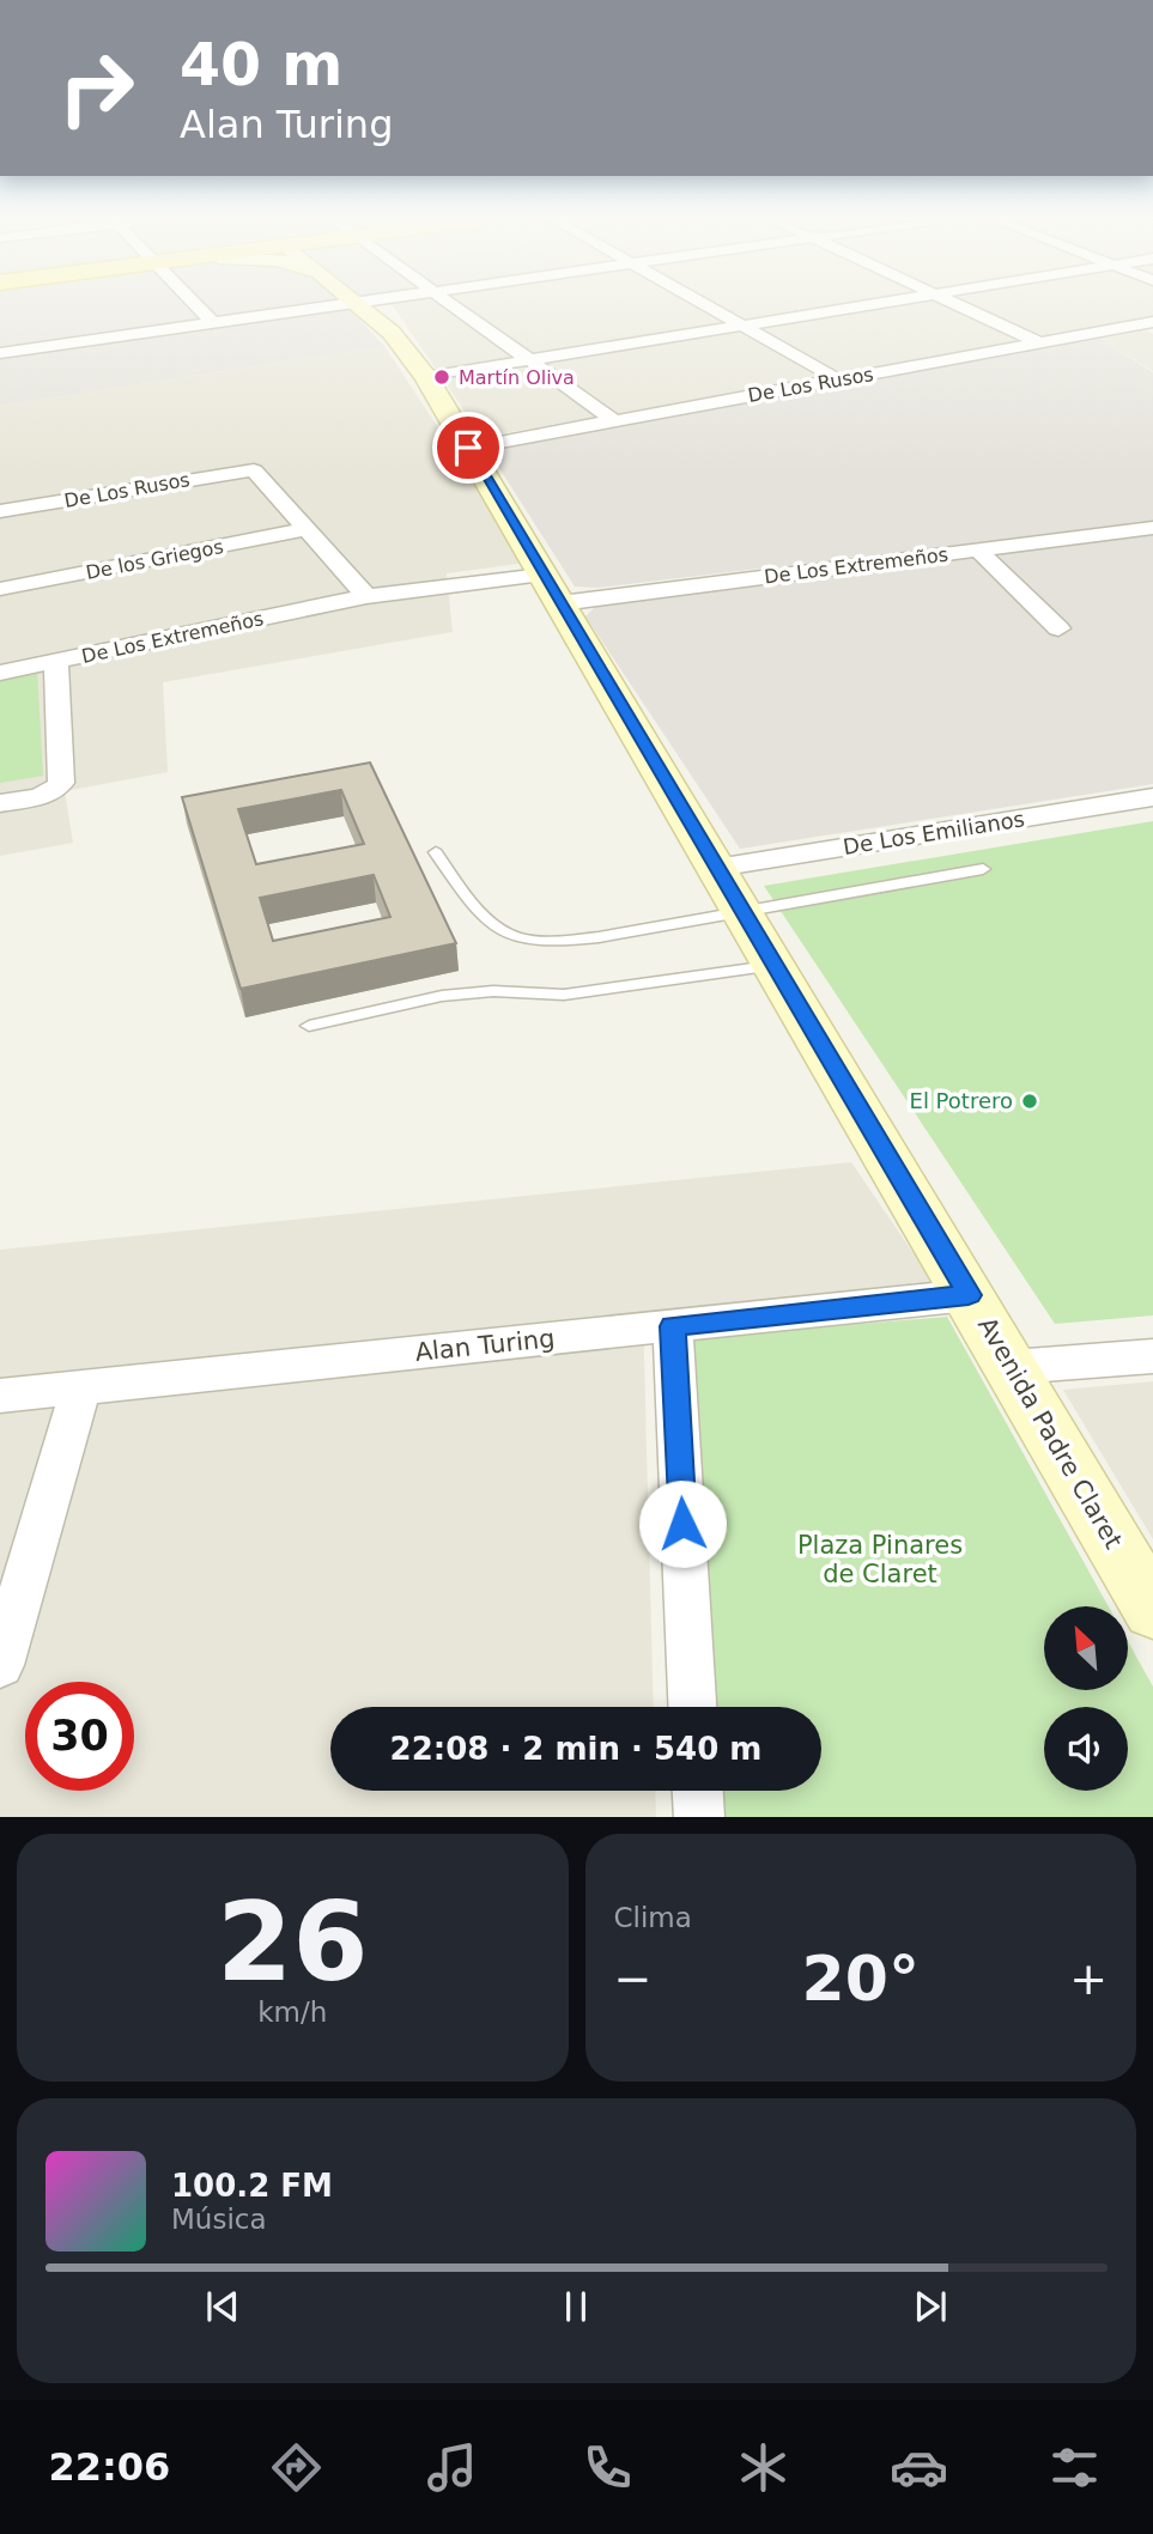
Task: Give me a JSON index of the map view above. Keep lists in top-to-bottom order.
{
  "streets": {
    "main road": ["Avenida Padre Claret"],
    "street": [
      "De Los Rusos",
      "De los Griegos",
      "De Los Extremeños",
      "De Los Emilianos",
      "Alan Turing"
    ]
  },
  "crossings": [
    ["De Los Rusos", "De los Griegos"],
    ["De Los Extremeños", "Avenida Padre Claret"],
    ["De Los Emilianos", "Avenida Padre Claret"],
    ["Alan Turing", "Avenida Padre Claret"]
  ],
  "parks": ["Plaza Pinares de Claret"],
  "places": ["Martín Oliva", "El Potrero"],
  "north": "top left",
  "page": {
    "turn": ["40 m", "Alan Turing"],
    "limit": "30",
    "trip": "22:08 · 2 min · 540 m",
    "tile": [
      ["26", "km/h"],
      "Clima"
    ],
    "heat": ["−", "20°", "+"],
    "song": ["100.2 FM", "Música"],
    "tabs": "22:06"
  }
}
